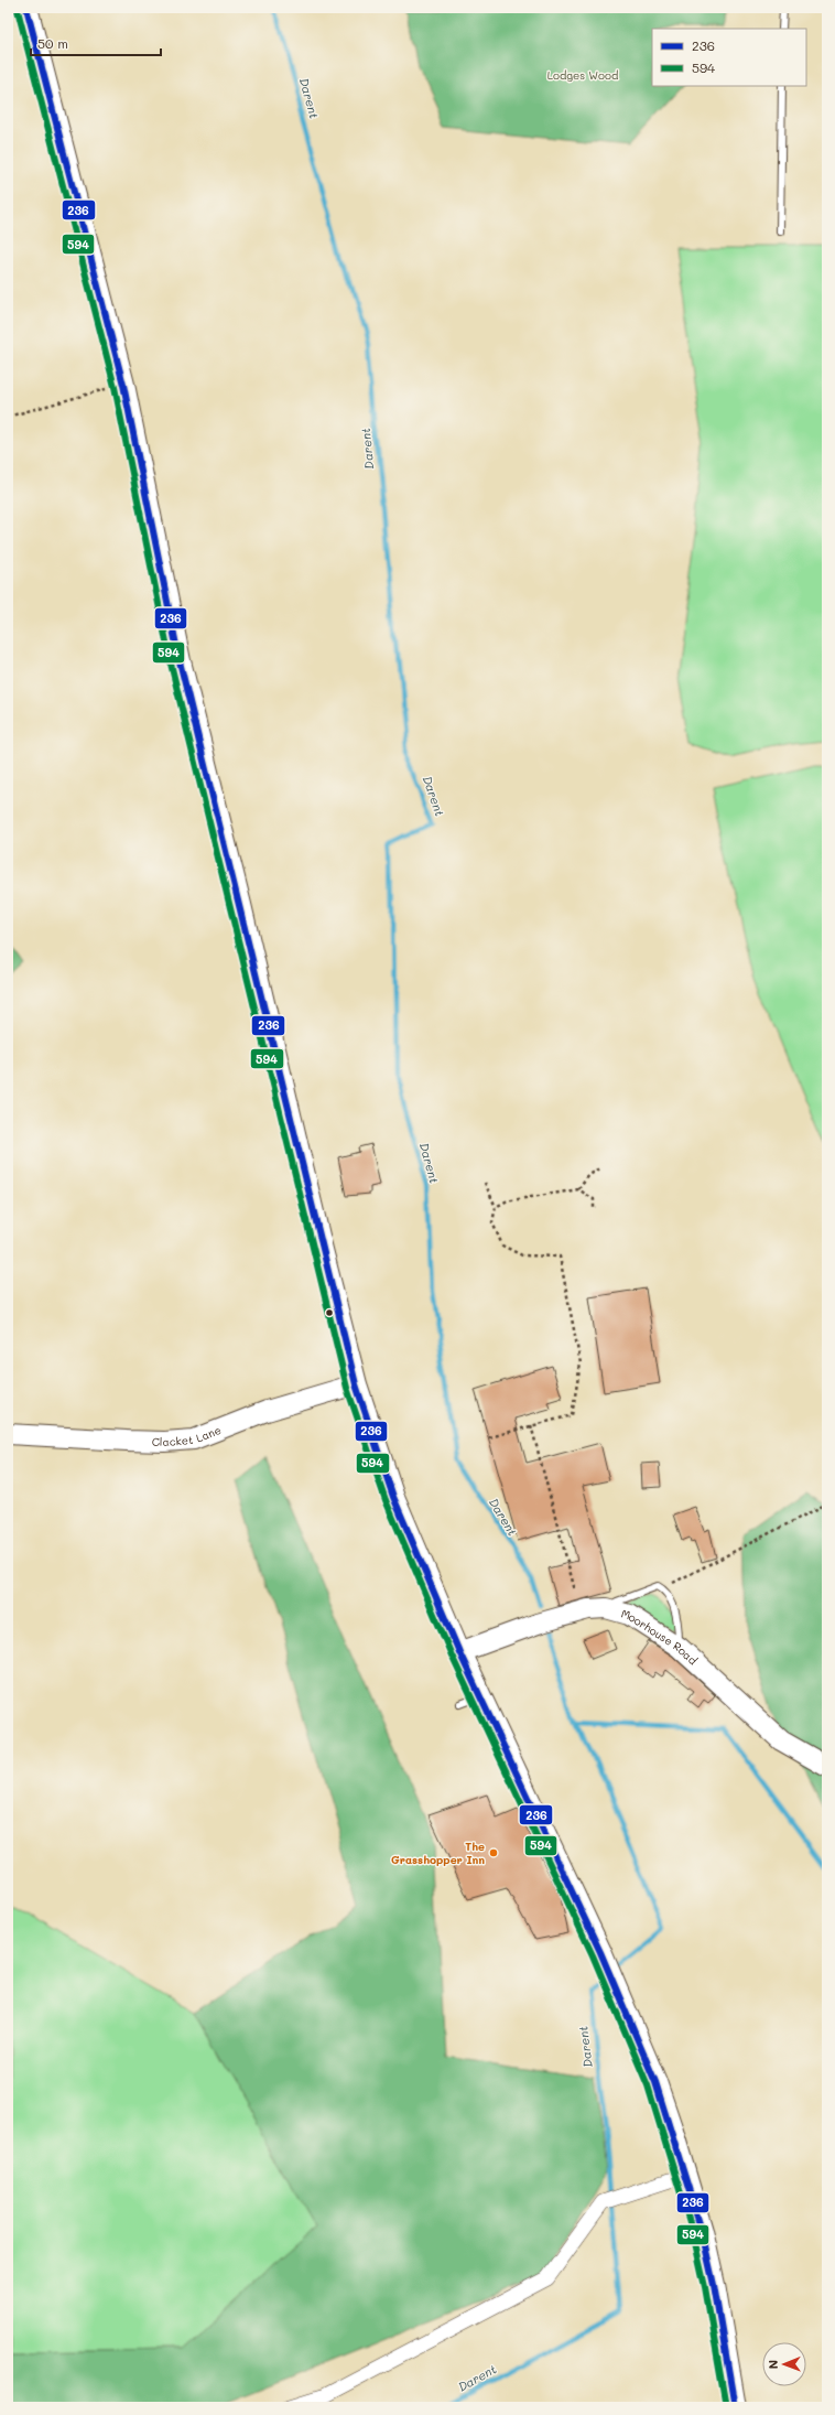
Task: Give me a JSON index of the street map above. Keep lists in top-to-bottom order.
{
  "streets": {
    "street": ["Clacket Lane", "Moorhouse Road"]
  },
  "water": ["Darent"],
  "parks": ["Lodges Wood"],
  "places": ["The Grasshopper Inn"],
  "lines": ["transit line 236", "transit line 594"],
  "legend": ["236", "594"],
  "scale_bar": "50 m",
  "north": "left"
}
